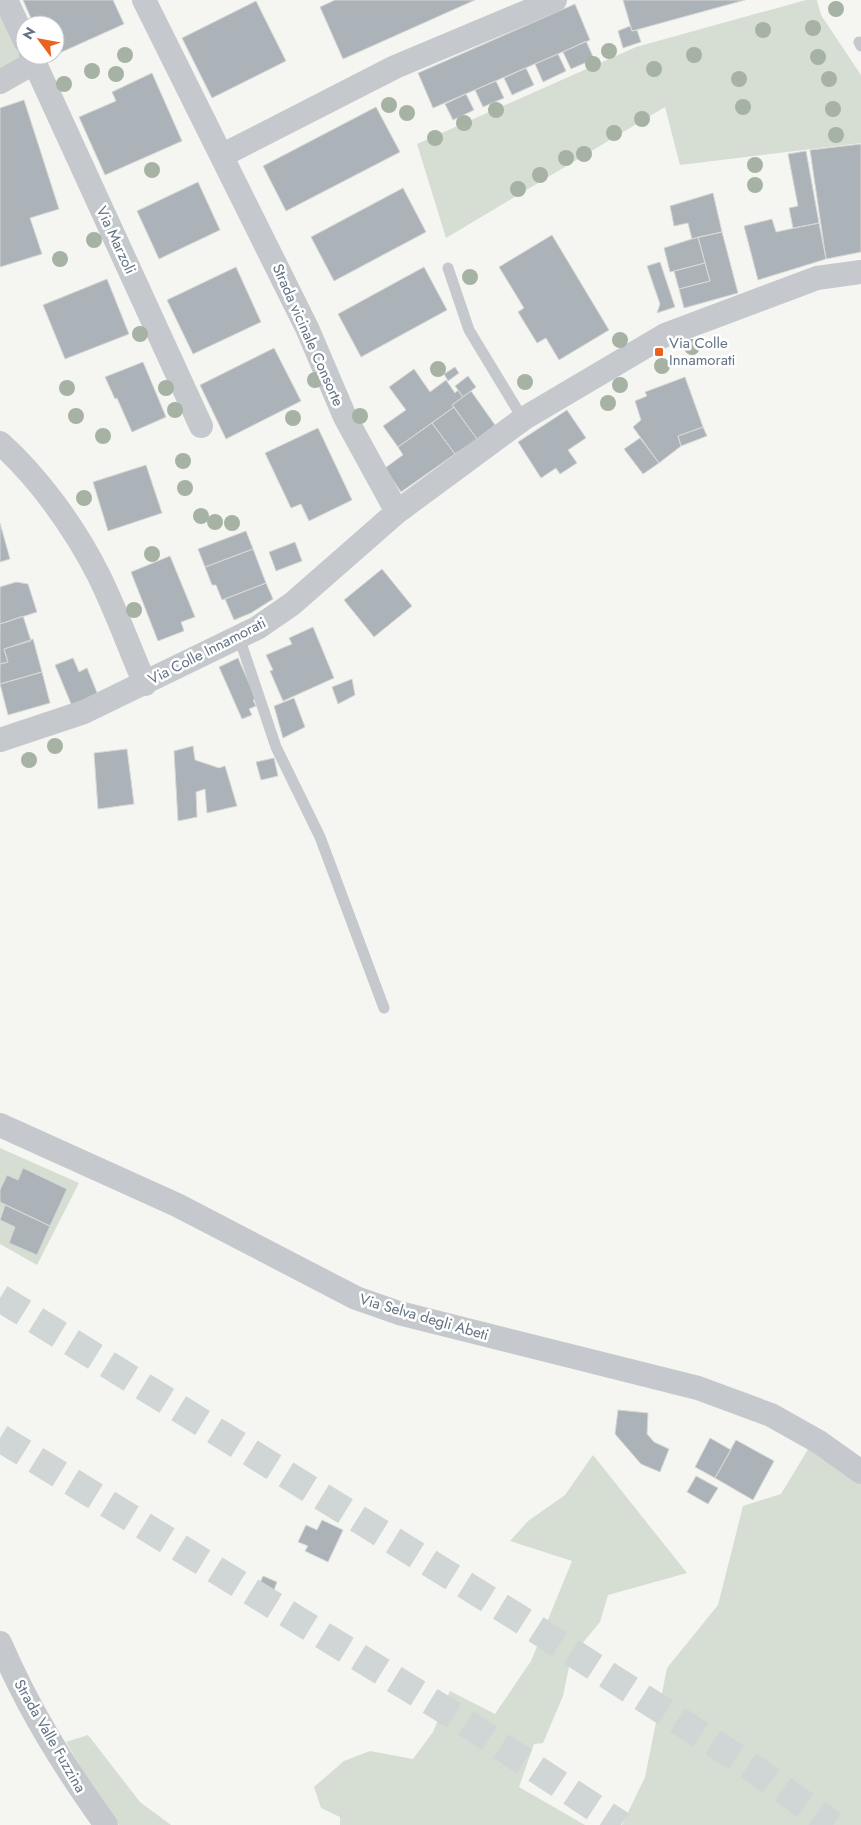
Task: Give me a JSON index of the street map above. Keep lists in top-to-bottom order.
{
  "streets": {
    "street": [
      "Via Marzoli",
      "Strada vicinale Consorte",
      "Via Colle Innamorati",
      "Via Selva degli Abeti",
      "Strada Valle Fuzzina"
    ]
  },
  "crossings": [
    ["Strada vicinale Consorte", "Via Colle Innamorati"]
  ],
  "places": {
    "transit": ["Via Colle Innamorati"]
  },
  "north": "top left"
}
